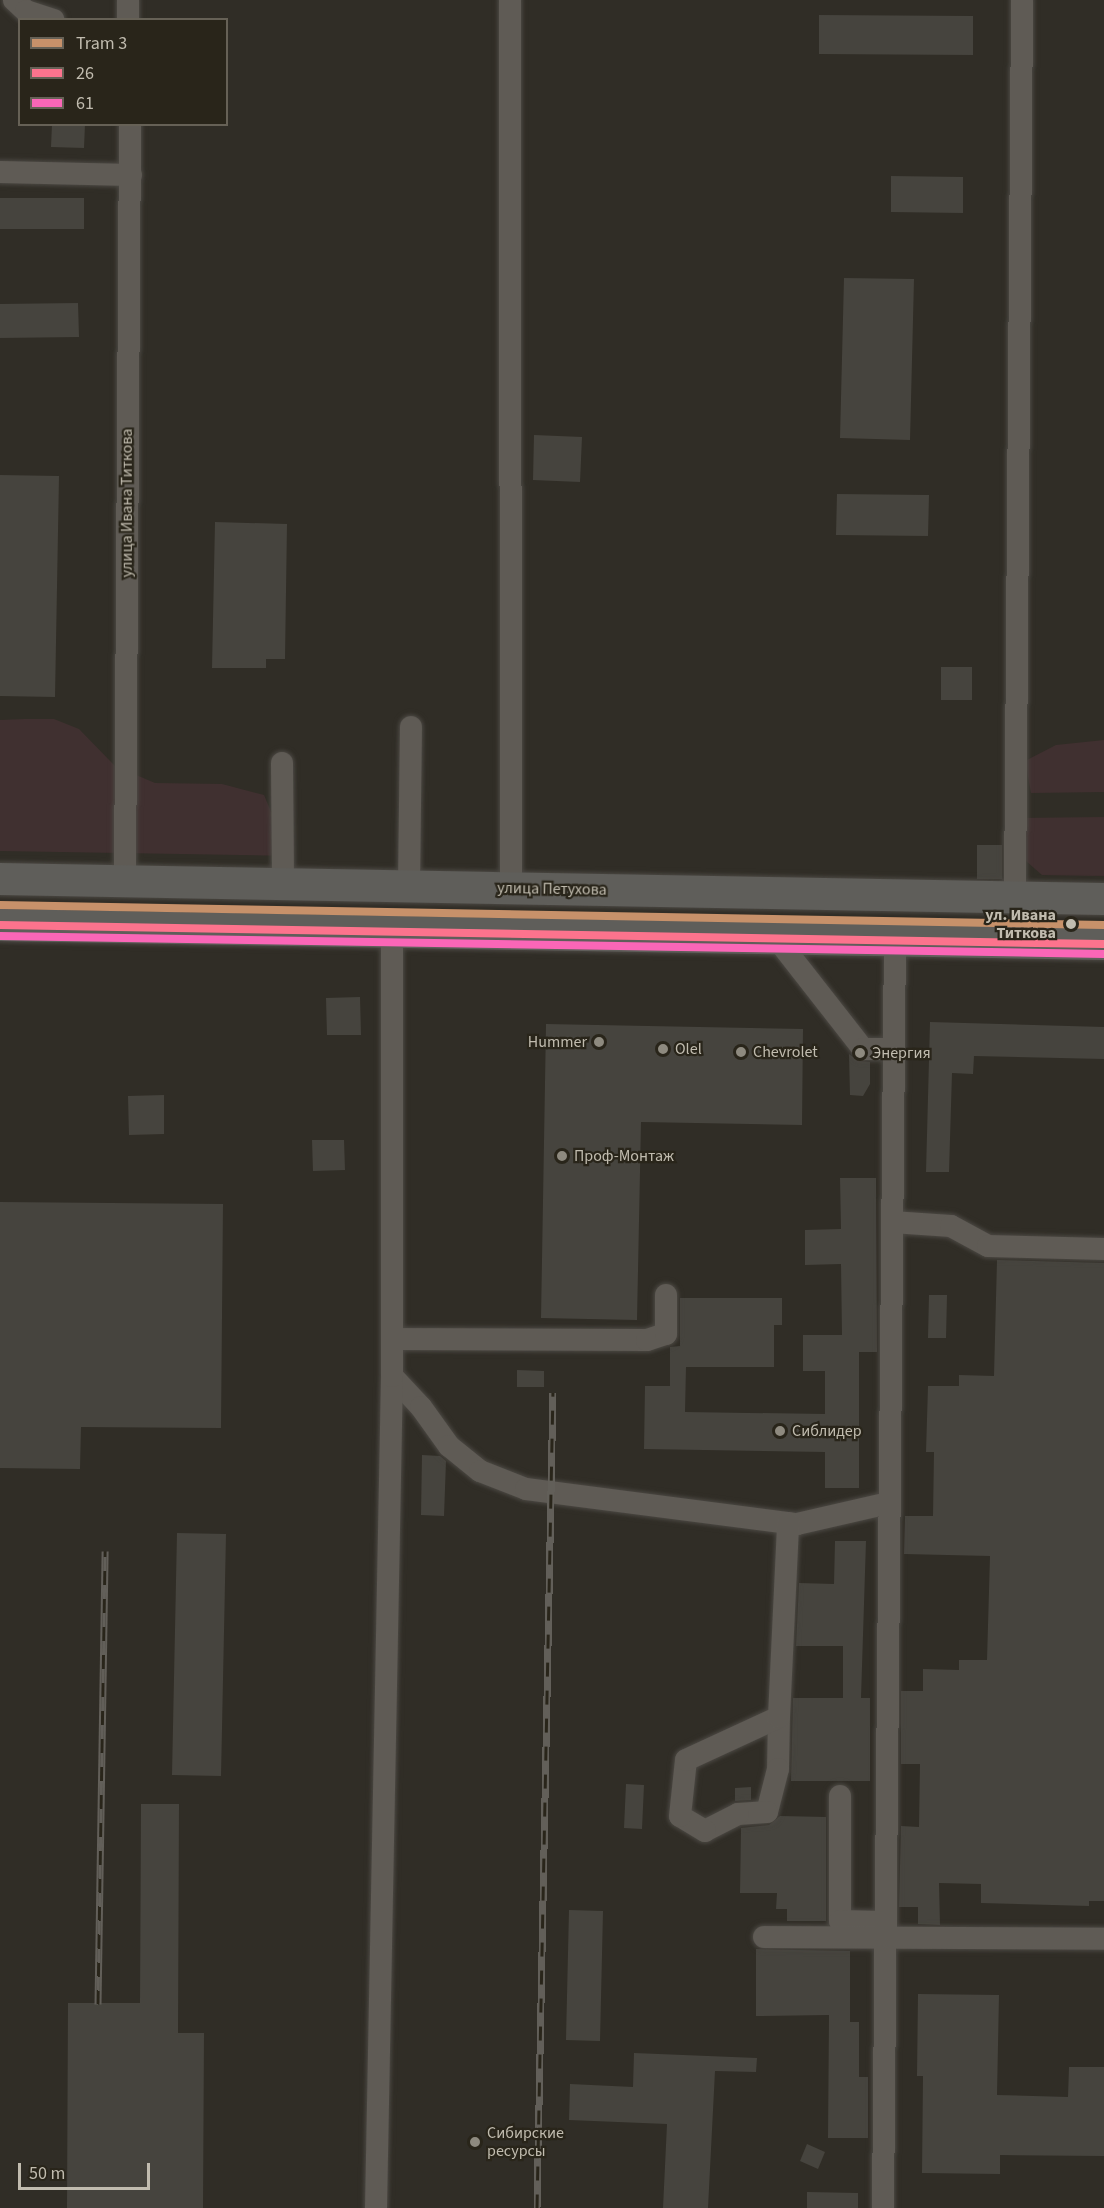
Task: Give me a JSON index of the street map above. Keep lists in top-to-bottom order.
{
  "streets": {
    "highway": ["улица Петухова"],
    "street": ["улица Ивана Титкова"]
  },
  "crossings": [
    ["улица Ивана Титкова", "улица Петухова"]
  ],
  "places": [
    "ул. Ивана Титкова",
    "Hummer",
    "Olel",
    "Chevrolet",
    "Энергия",
    "Проф-Монтаж",
    "Сиблидер",
    "Сибирские ресурсы"
  ],
  "lines": ["tram line 3", "transit line 26", "transit line 61"],
  "legend": ["Tram 3", "26", "61"],
  "scale_bar": "50 m"
}
